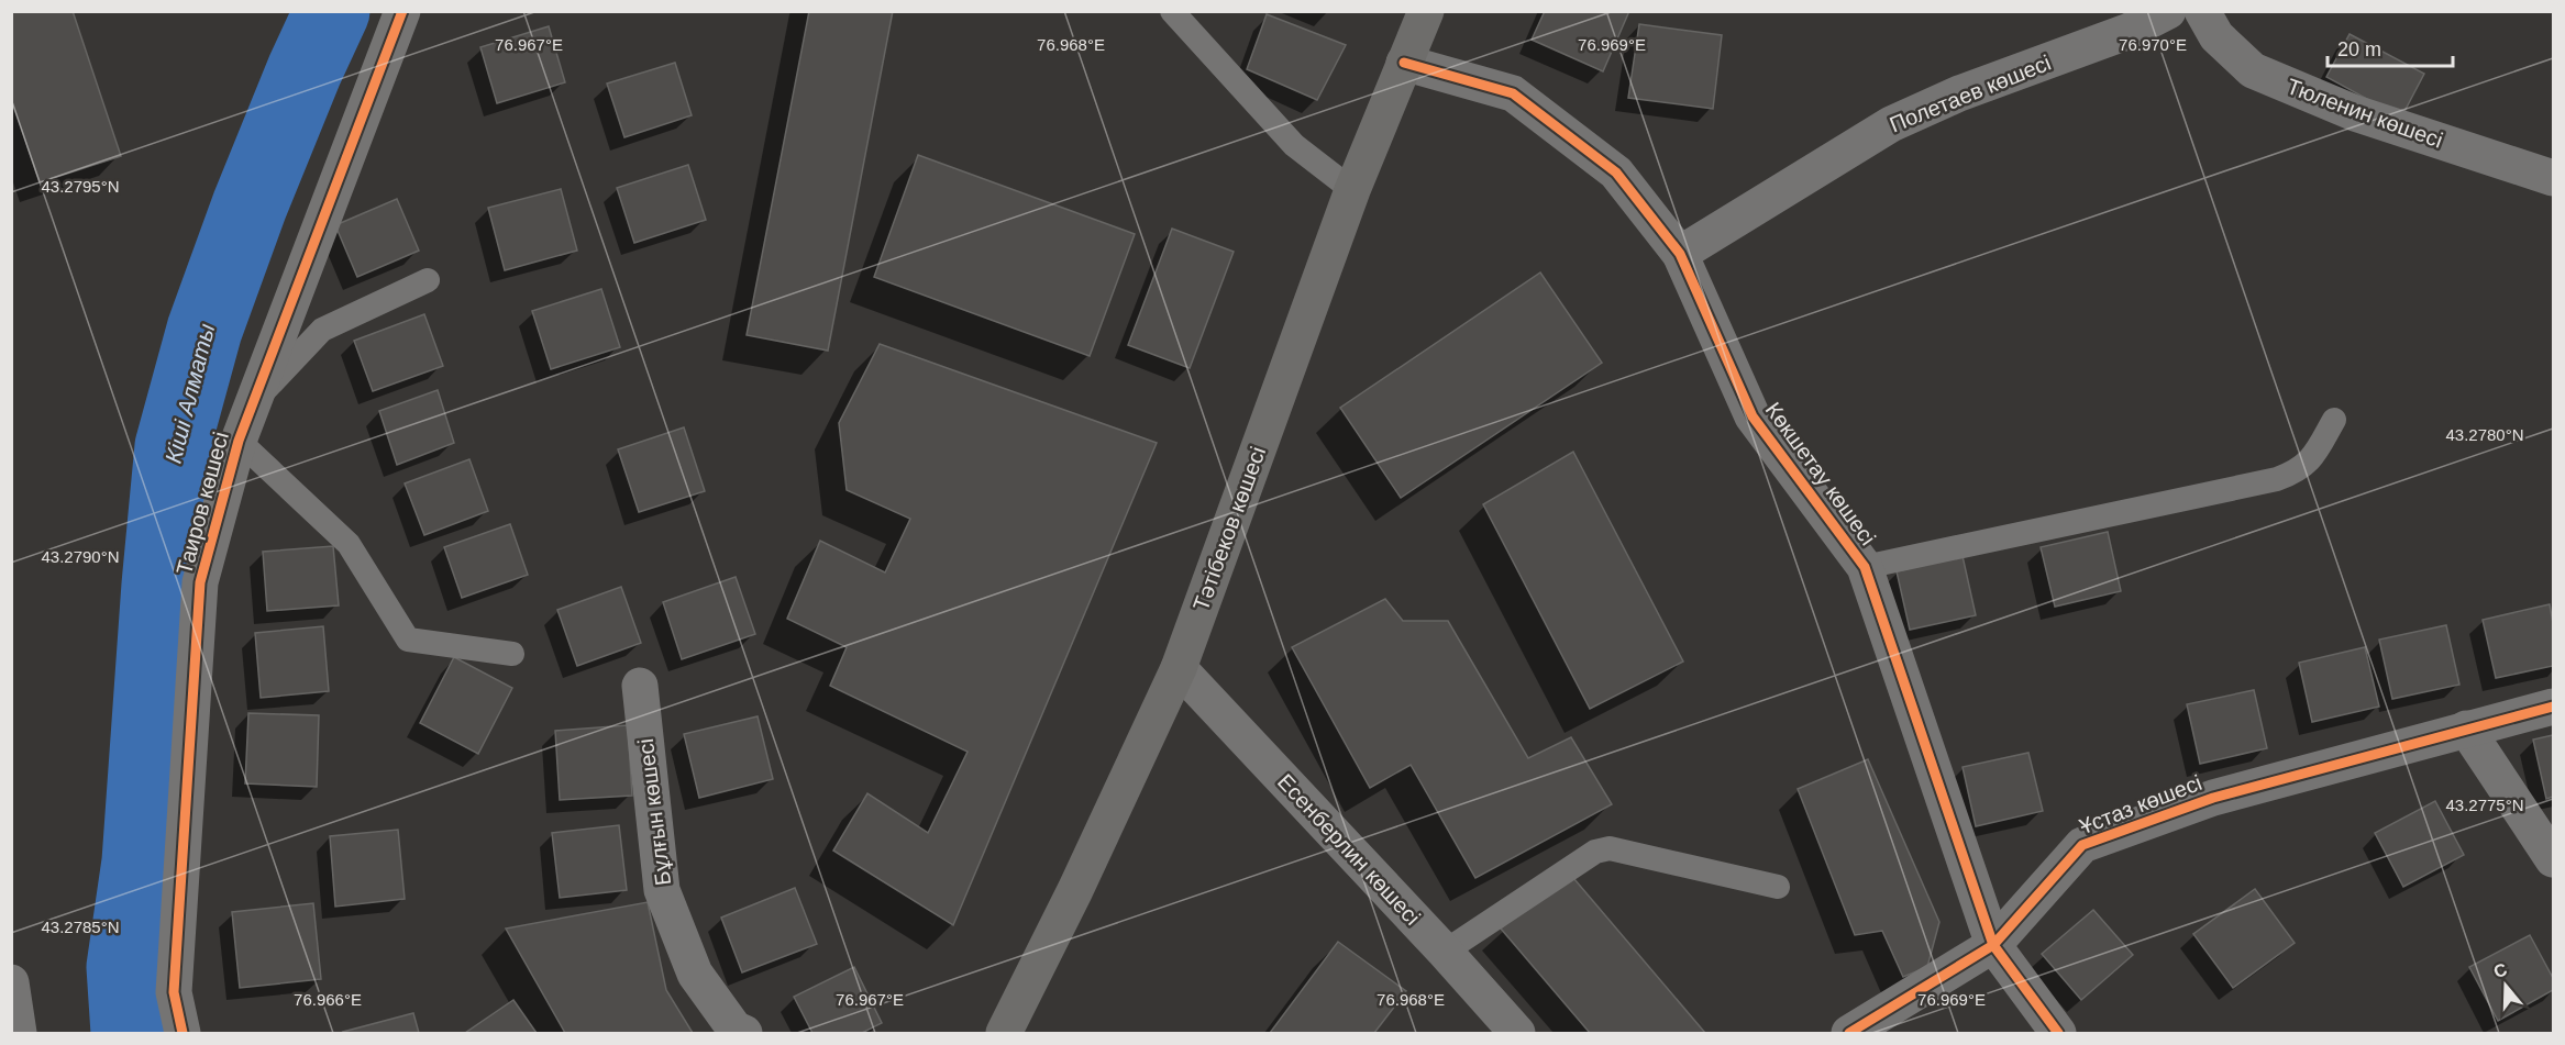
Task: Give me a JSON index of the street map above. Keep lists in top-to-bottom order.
{
  "streets": {
    "main road": ["Тәтібеков көшесі"],
    "street": [
      "Полетаев көшесі",
      "Тюленин көшесі",
      "Көкшетау көшесі",
      "Таиров көшесі",
      "Ұстаз көшесі",
      "Бұлғын көшесі",
      "Есенберлин көшесі"
    ]
  },
  "crossings": [
    ["Полетаев көшесі", "Көкшетау көшесі"],
    ["Көкшетау көшесі", "Тәтібеков көшесі"],
    ["Көкшетау көшесі", "Ұстаз көшесі"],
    ["Тәтібеков көшесі", "Есенберлин көшесі"]
  ],
  "water": ["Кіші Алматы"],
  "scale_bar": "20 m",
  "north": "top",
  "coordinates": [
    "76.967°E",
    "76.970°E",
    "76.968°E",
    "76.969°E",
    "43.2795°N",
    "43.2780°N",
    "43.2790°N",
    "43.2775°N",
    "43.2785°N",
    "76.966°E"
  ]
}
